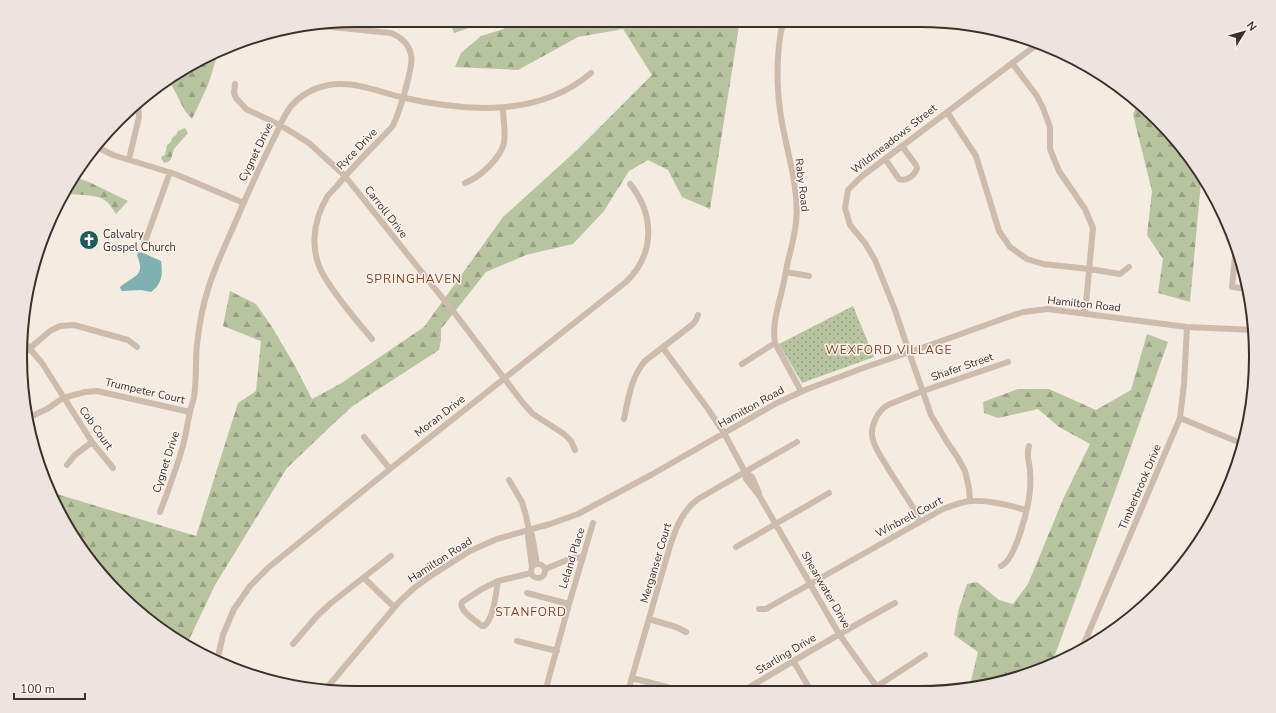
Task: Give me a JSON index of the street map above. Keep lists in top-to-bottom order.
{
  "streets": {
    "street": [
      "Wildmeadows Street",
      "Ryce Drive",
      "Cygnet Drive",
      "Raby Road",
      "Carroll Drive",
      "Hamilton Road",
      "Shafer Street",
      "Trumpeter Court",
      "Moran Drive",
      "Cob Court",
      "Timberbrook Drive",
      "Winbrell Court",
      "Leland Place",
      "Merganser Court",
      "Shearwater Drive",
      "Starling Drive"
    ]
  },
  "crossings": [
    ["Wildmeadows Street", "Hamilton Road"],
    ["Wildmeadows Street", "Shafer Street"],
    ["Wildmeadows Street", "Winbrell Court"],
    ["Ryce Drive", "Cygnet Drive"],
    ["Ryce Drive", "Carroll Drive"],
    ["Cygnet Drive", "Carroll Drive"],
    ["Cygnet Drive", "Trumpeter Court"],
    ["Raby Road", "Hamilton Road"],
    ["Carroll Drive", "Moran Drive"],
    ["Hamilton Road", "Timberbrook Drive"],
    ["Hamilton Road", "Shearwater Drive"],
    ["Shafer Street", "Winbrell Court"],
    ["Trumpeter Court", "Cob Court"],
    ["Winbrell Court", "Shearwater Drive"],
    ["Merganser Court", "Shearwater Drive"],
    ["Shearwater Drive", "Starling Drive"]
  ],
  "districts": ["SPRINGHAVEN", "WEXFORD VILLAGE", "STANFORD"],
  "places": {
    "church": ["Calvalry Gospel Church"]
  },
  "scale_bar": "100 m",
  "north": "top right"
}
